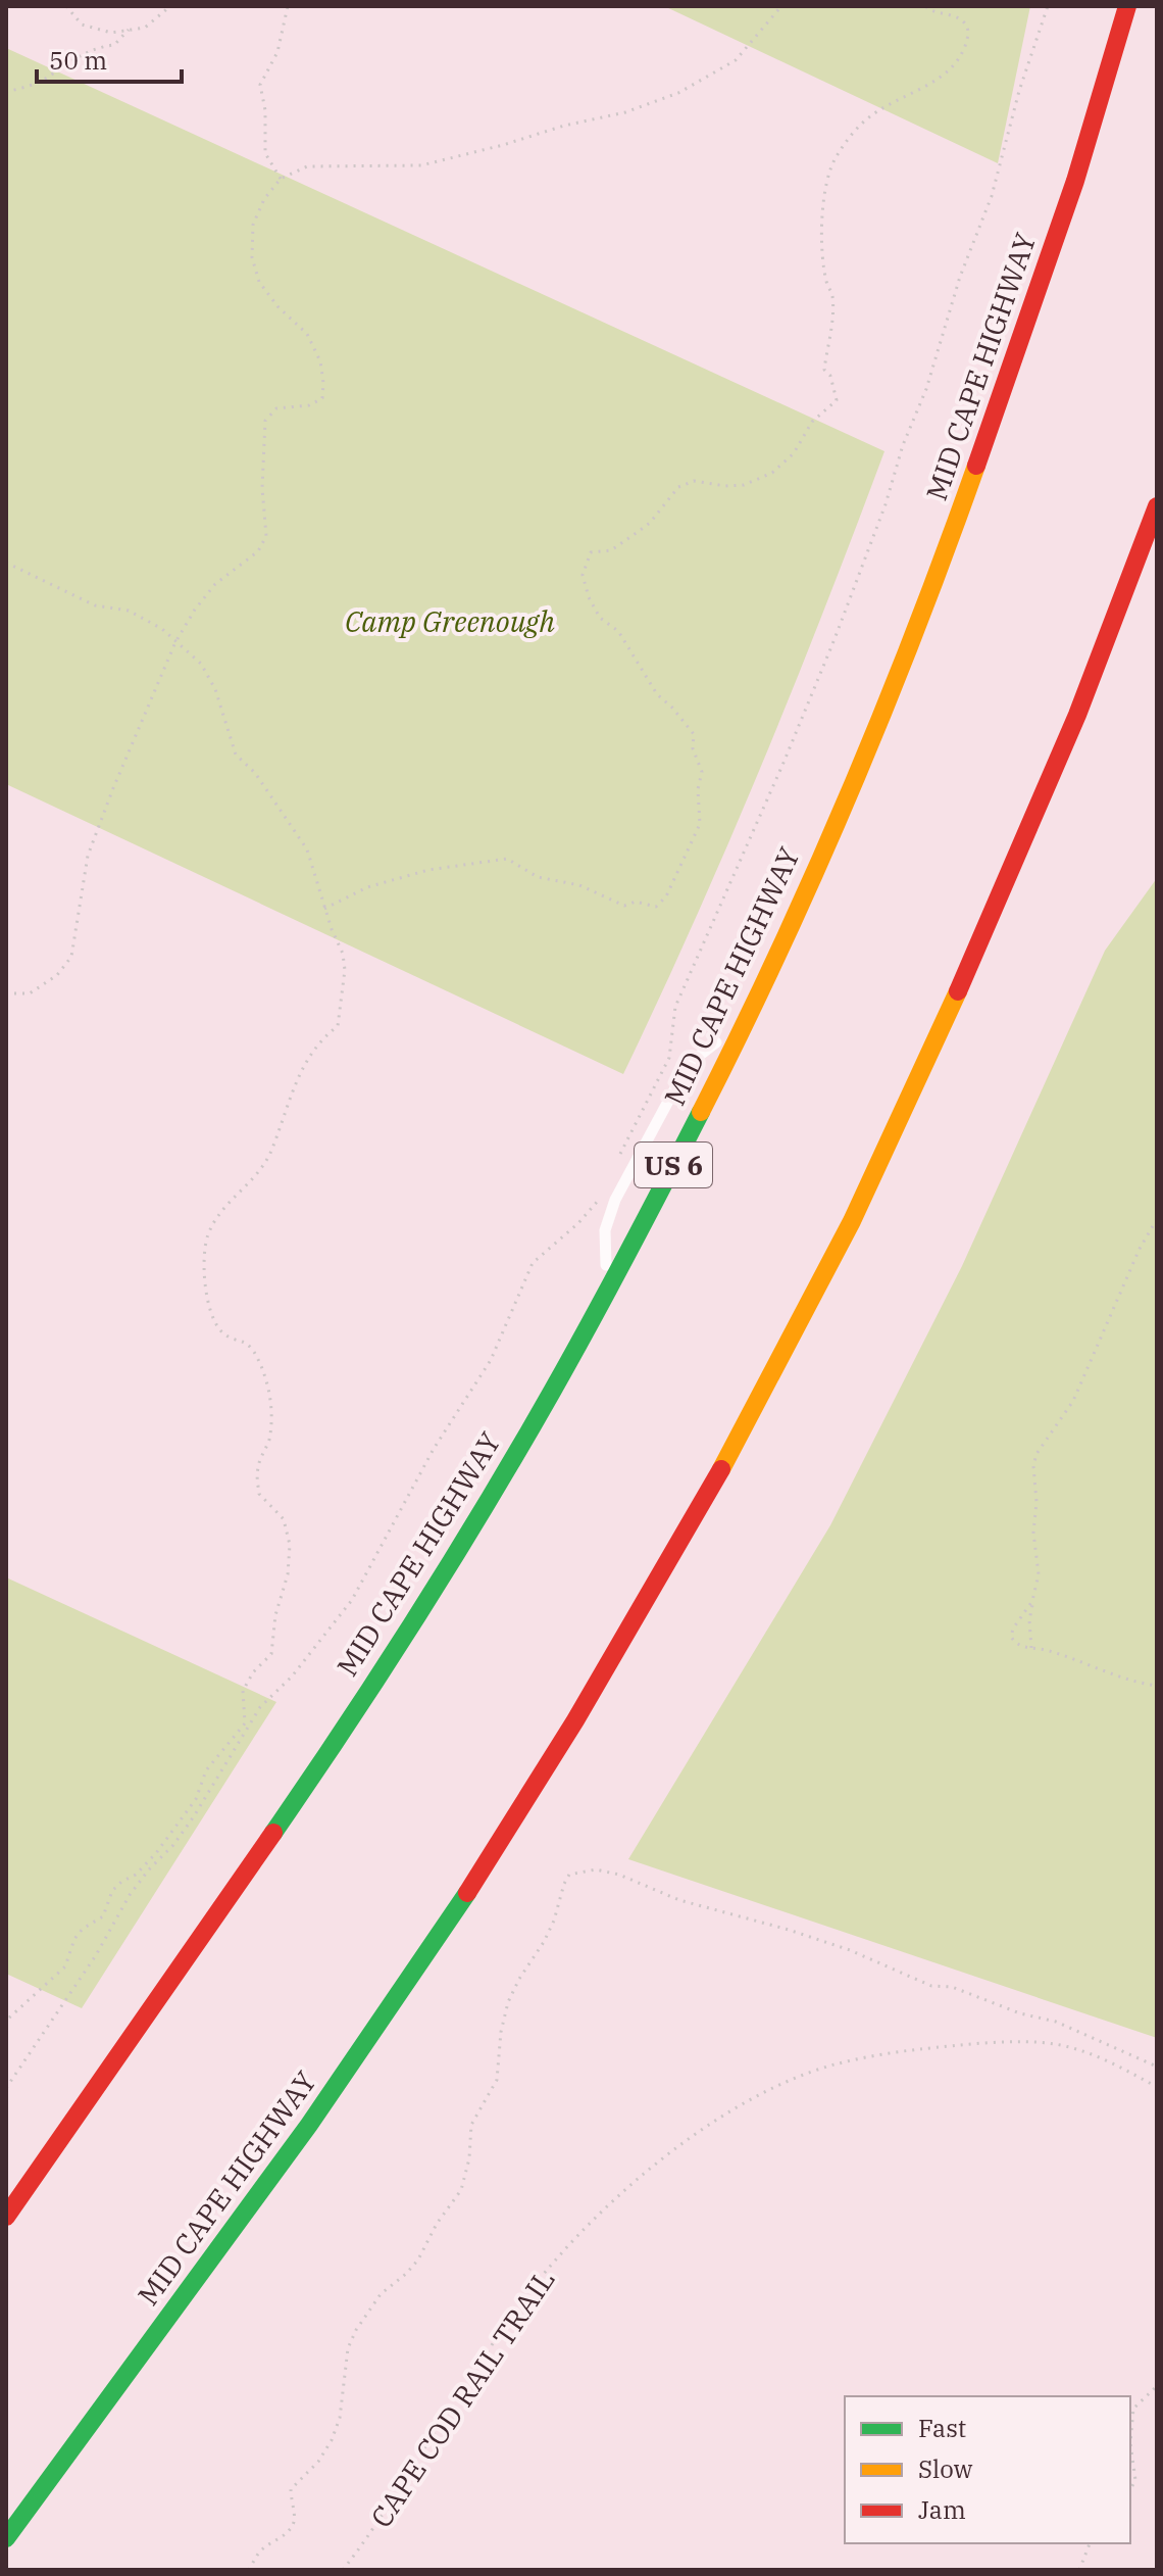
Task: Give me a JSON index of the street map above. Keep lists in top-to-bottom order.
{
  "streets": {
    "highway": ["MID CAPE HIGHWAY", "US 6"],
    "path": ["CAPE COD RAIL TRAIL"]
  },
  "parks": ["Camp Greenough"],
  "legend": ["Fast", "Slow", "Jam"],
  "scale_bar": "50 m"
}
